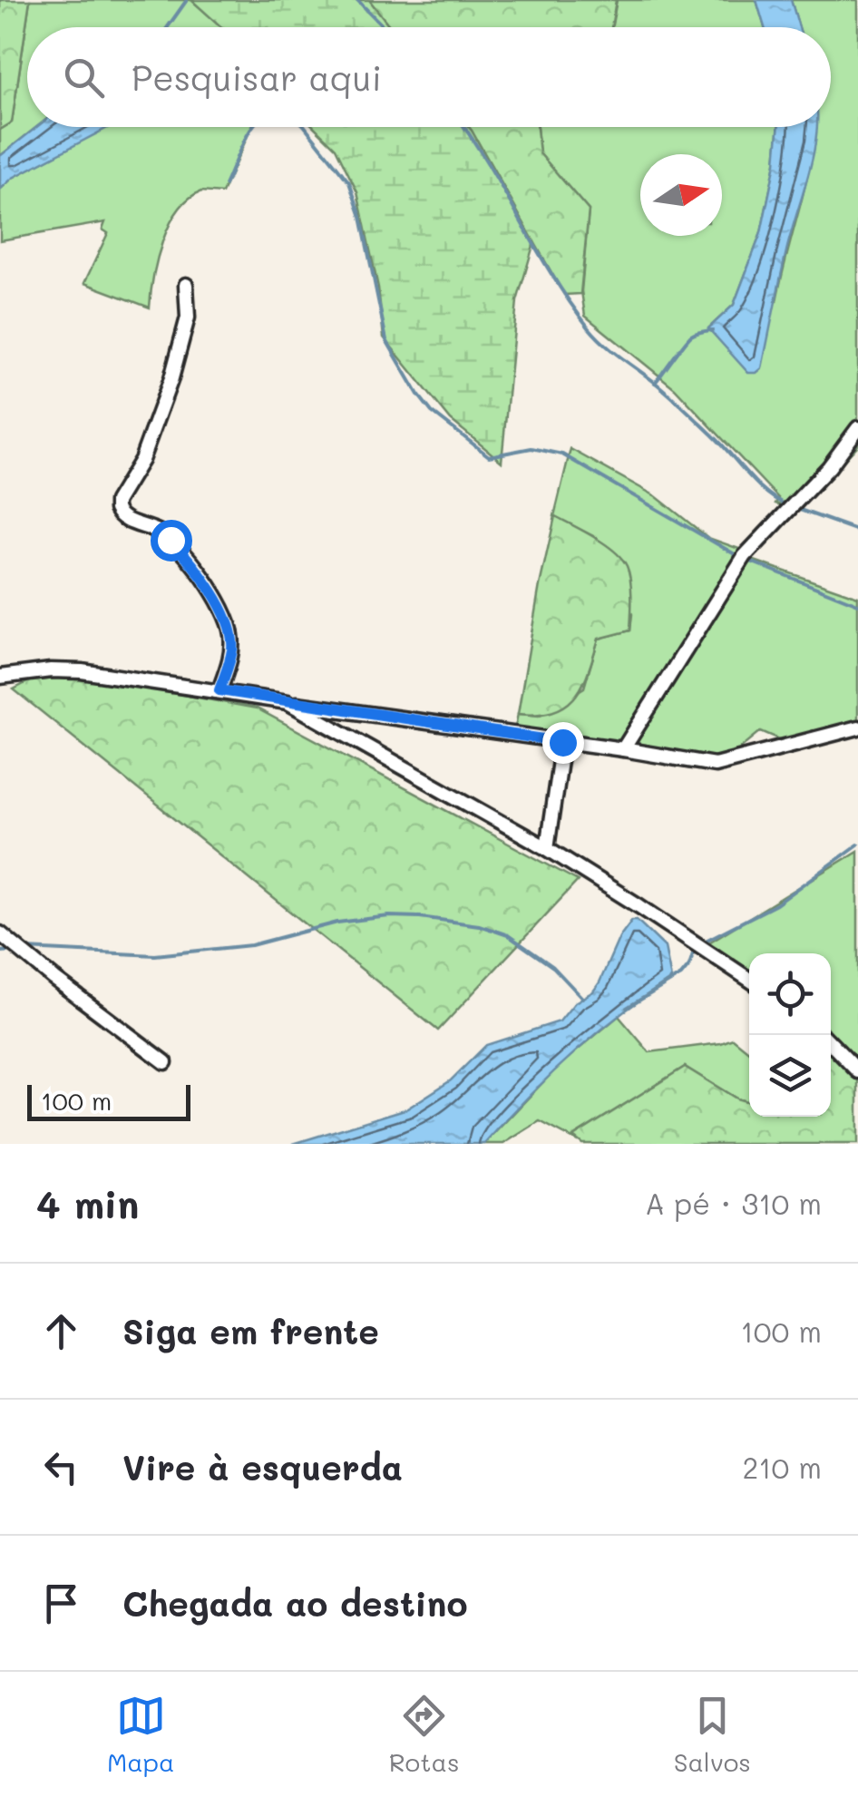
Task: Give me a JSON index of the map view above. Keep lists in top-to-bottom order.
{
  "scale_bar": "100 m",
  "north": "right",
  "page": {
    "search": "Pesquisar aqui",
    "scale": "100 m",
    "heading": ["4 min", "A pé · 310 m"],
    "list": [
      ["Siga em frente", "100 m"],
      ["Vire à esquerda", "210 m"],
      "Chegada ao destino"
    ],
    "nav": ["Mapa", "Rotas", "Salvos"]
  }
}
